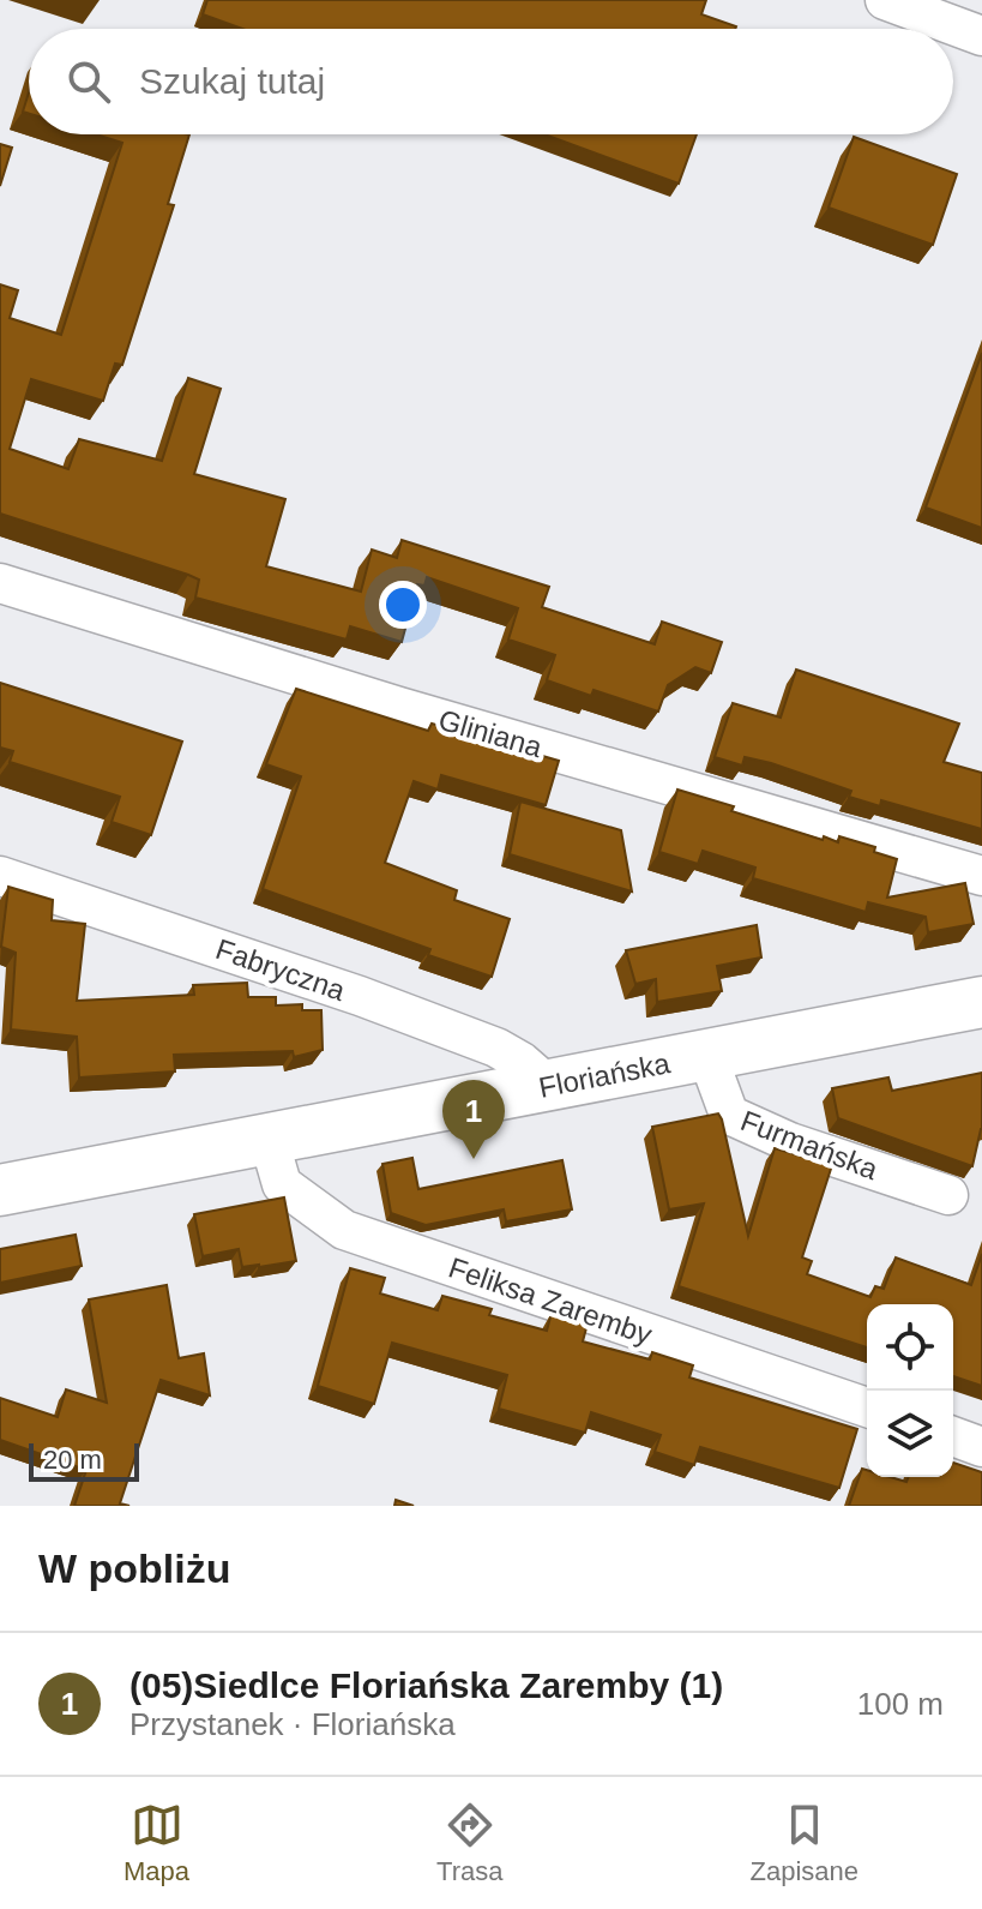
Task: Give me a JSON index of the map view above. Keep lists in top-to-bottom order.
{
  "streets": {
    "street": [
      "Gliniana",
      "Fabryczna",
      "Floriańska",
      "Furmańska",
      "Feliksa Zaremby"
    ]
  },
  "crossings": [
    ["Fabryczna", "Floriańska"],
    ["Floriańska", "Furmańska"],
    ["Floriańska", "Feliksa Zaremby"]
  ],
  "scale_bar": "20 m",
  "page": {
    "search": "Szukaj tutaj",
    "pins": "1",
    "scale": "20 m",
    "heading": "W pobliżu",
    "list": [
      {
        "mark": "1",
        "name": "(05)Siedlce Floriańska Zaremby (1)",
        "note": "Przystanek · Floriańska",
        "value": "100 m"
      }
    ],
    "nav": ["Mapa", "Trasa", "Zapisane"]
  }
}
